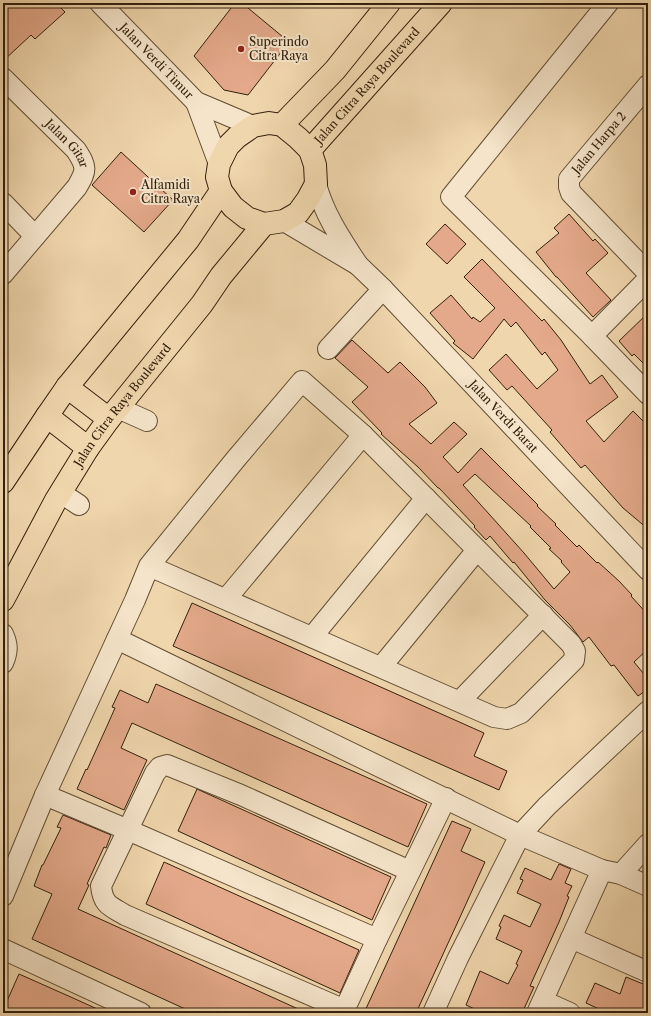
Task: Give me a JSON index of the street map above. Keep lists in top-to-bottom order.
{
  "streets": {
    "main road": ["Jalan Citra Raya Boulevard"],
    "street": [
      "Jalan Verdi Timur",
      "Jalan Harpa 2",
      "Jalan Gitar",
      "Jalan Verdi Barat"
    ]
  },
  "crossings": [
    ["Jalan Verdi Timur", "Jalan Citra Raya Boulevard"],
    ["Jalan Verdi Timur", "Jalan Verdi Barat"],
    ["Jalan Citra Raya Boulevard", "Jalan Verdi Barat"]
  ],
  "places": ["Superindo Citra Raya", "Alfamidi Citra Raya"]
}
